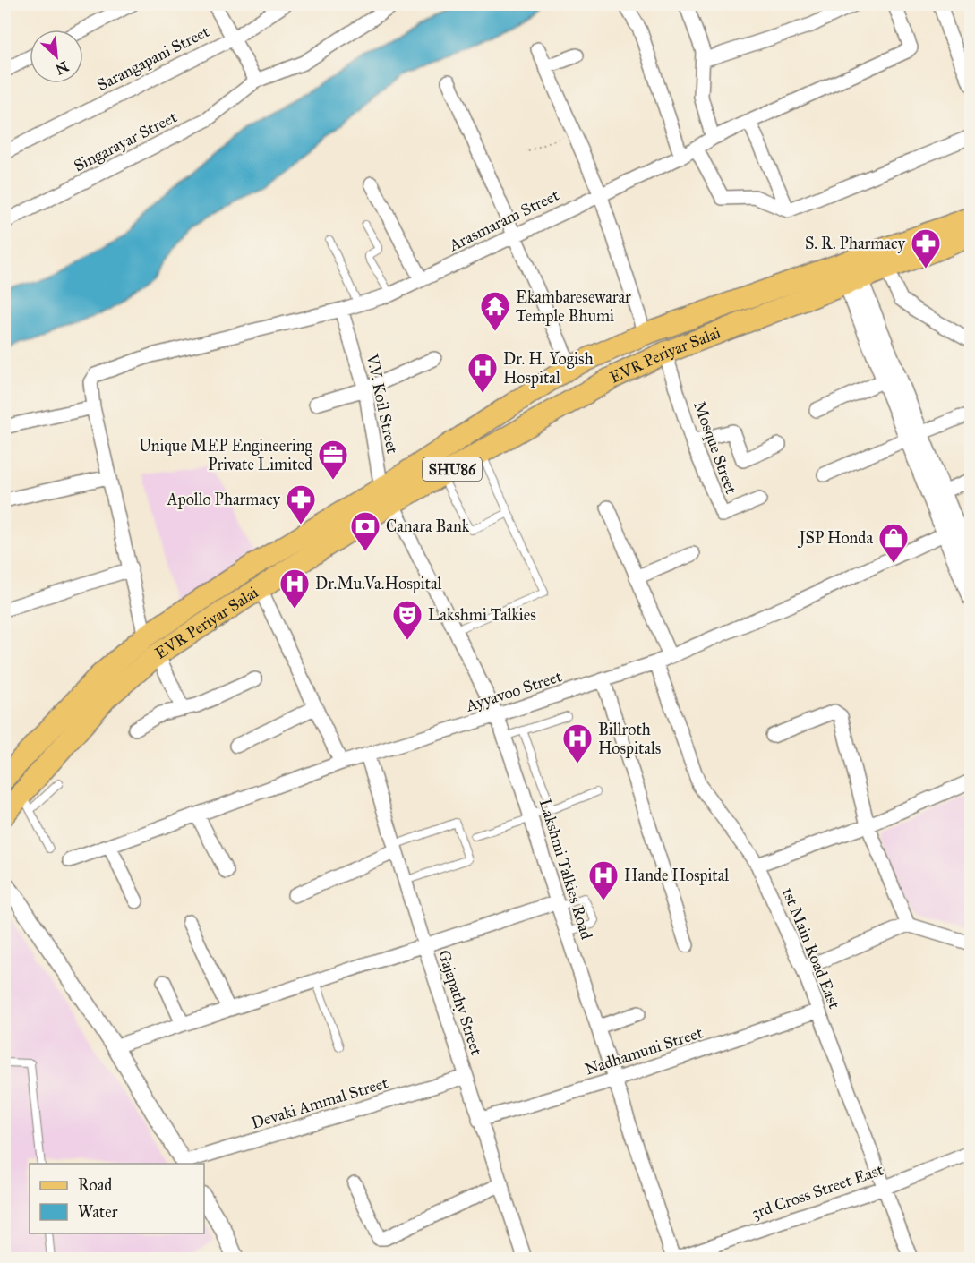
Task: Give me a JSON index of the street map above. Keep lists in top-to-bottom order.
{
  "streets": {
    "main road": ["EVR Periyar Salai", "SHU86"],
    "street": [
      "Sarangapani Street",
      "Singarayar Street",
      "Arasmaram Street",
      "V.V. Koil Street",
      "Mosque Street",
      "Ayyavoo Street",
      "Lakshmi Talkies Road",
      "1st Main Road East",
      "Gajapathy Street",
      "Nadhamuni Street",
      "Devaki Ammal Street",
      "3rd Cross Street East"
    ]
  },
  "crossings": [
    ["Arasmaram Street", "V.V. Koil Street"],
    ["EVR Periyar Salai", "V.V. Koil Street"],
    ["EVR Periyar Salai", "Mosque Street"],
    ["EVR Periyar Salai", "Lakshmi Talkies Road"],
    ["V.V. Koil Street", "Lakshmi Talkies Road"],
    ["Ayyavoo Street", "Lakshmi Talkies Road"],
    ["Ayyavoo Street", "1st Main Road East"],
    ["Ayyavoo Street", "Gajapathy Street"],
    ["Lakshmi Talkies Road", "Nadhamuni Street"],
    ["Lakshmi Talkies Road", "3rd Cross Street East"],
    ["1st Main Road East", "Nadhamuni Street"],
    ["1st Main Road East", "3rd Cross Street East"],
    ["Gajapathy Street", "Nadhamuni Street"],
    ["Gajapathy Street", "Devaki Ammal Street"]
  ],
  "places": {
    "pharmacy": ["S. R. Pharmacy", "Apollo Pharmacy"],
    "temple": ["Ekambaresewarar Temple Bhumi"],
    "hospital": [
      "Dr. H. Yogish Hospital",
      "Dr.Mu.Va.Hospital",
      "Billroth Hospitals",
      "Hande Hospital"
    ],
    "office": ["Unique MEP Engineering Private Limited"],
    "bank": ["Canara Bank"],
    "shop": ["JSP Honda"],
    "theatre": ["Lakshmi Talkies"]
  },
  "legend": ["Road", "Water"],
  "north": "bottom right"
}
